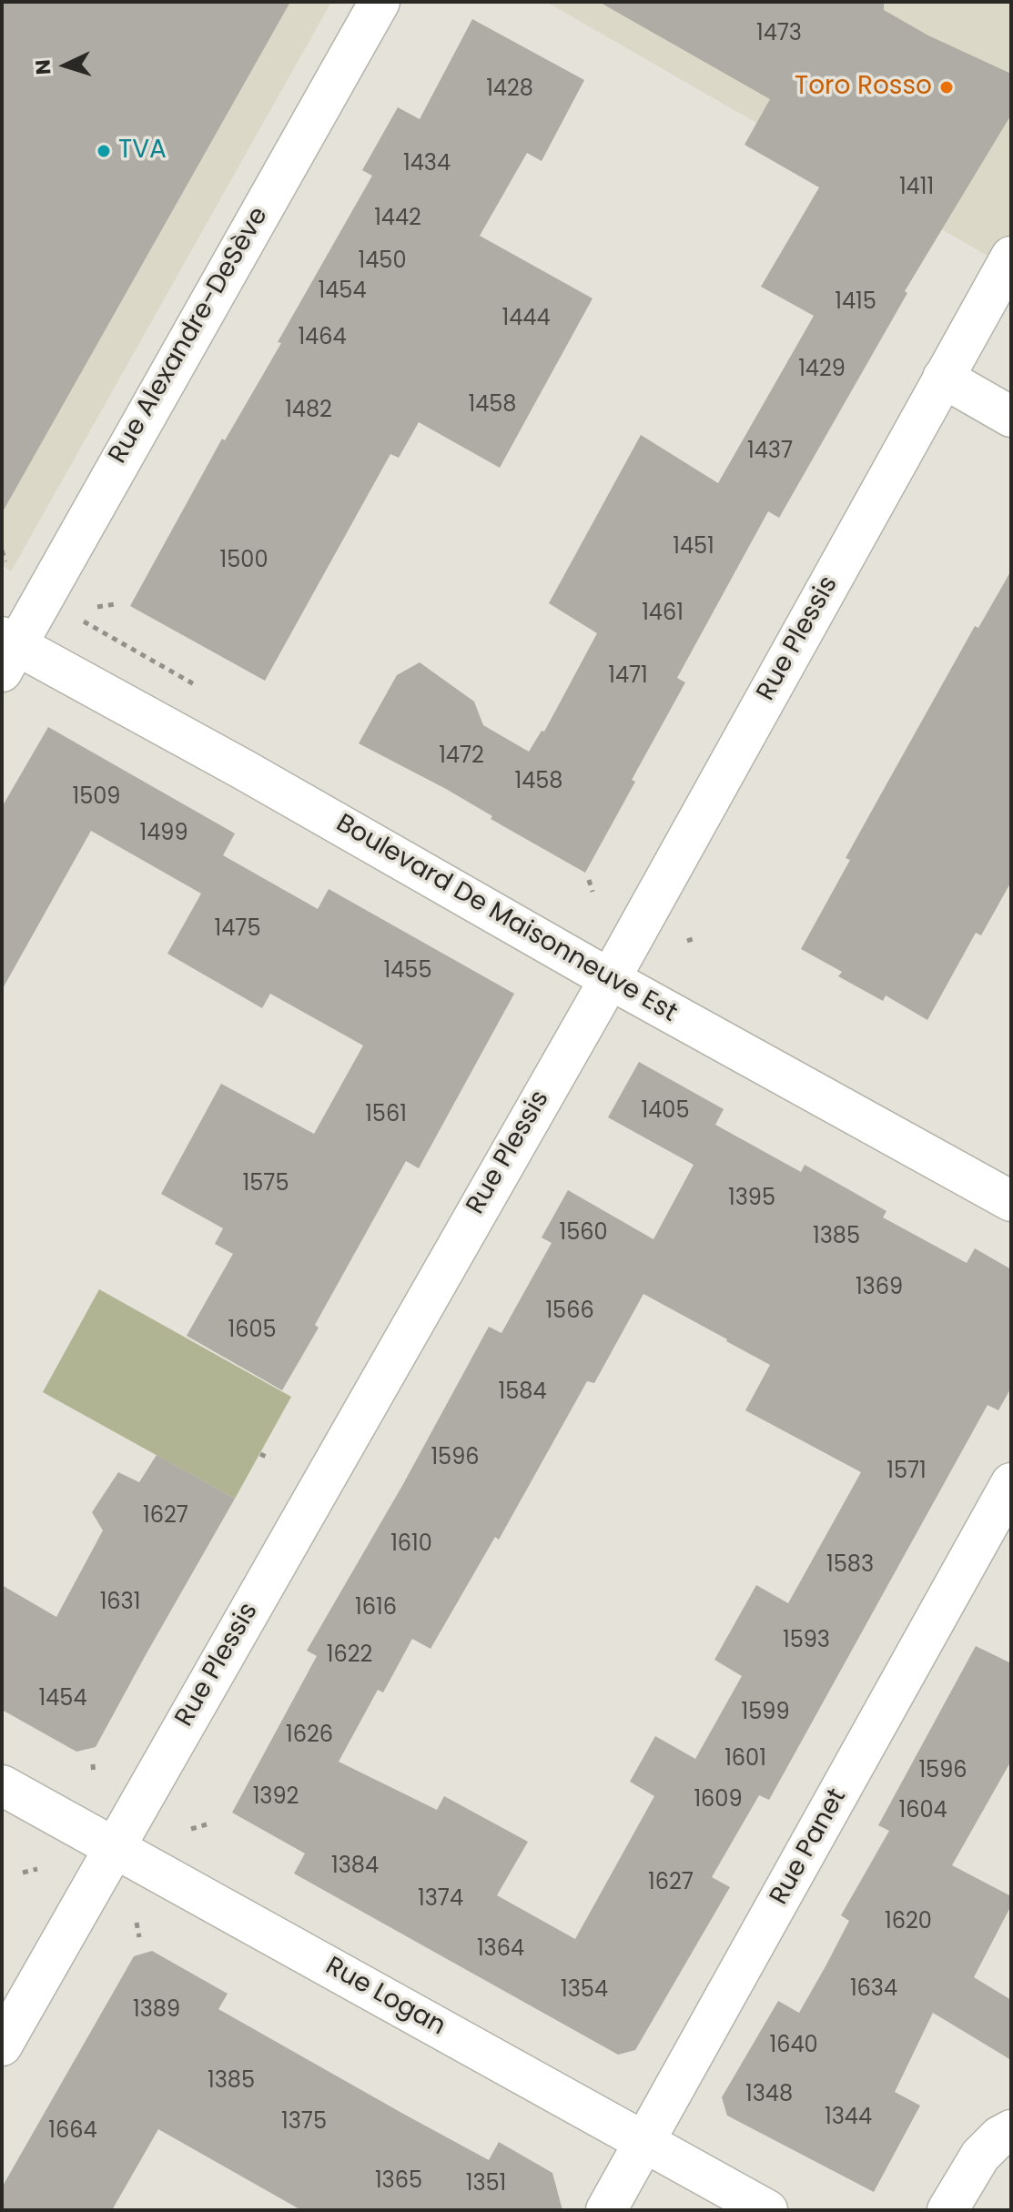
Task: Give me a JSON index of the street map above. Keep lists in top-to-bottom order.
{
  "streets": {
    "street": [
      "Rue Alexandre-DeSève",
      "Rue Plessis",
      "Boulevard De Maisonneuve Est",
      "Rue Panet",
      "Rue Logan"
    ]
  },
  "crossings": [
    ["Rue Alexandre-DeSève", "Boulevard De Maisonneuve Est"],
    ["Rue Plessis", "Boulevard De Maisonneuve Est"],
    ["Rue Plessis", "Rue Logan"],
    ["Rue Panet", "Rue Logan"]
  ],
  "places": ["Toro Rosso", "TVA"],
  "house_numbers": [
    "1473",
    "1428",
    "1434",
    "1411",
    "1442",
    "1450",
    "1454",
    "1415",
    "1444",
    "1464",
    "1429",
    "1458",
    "1482",
    "1437",
    "1451",
    "1500",
    "1461",
    "1471",
    "1472",
    "1458",
    "1509",
    "1499",
    "1475",
    "1455",
    "1405",
    "1561",
    "1575",
    "1395",
    "1560",
    "1385",
    "1369",
    "1566",
    "1605",
    "1584",
    "1596",
    "1571",
    "1627",
    "1610",
    "1583",
    "1631",
    "1616",
    "1593",
    "1622",
    "1454",
    "1599",
    "1626",
    "1601",
    "1596",
    "1392",
    "1609",
    "1604",
    "1384",
    "1627",
    "1374",
    "1620",
    "1364",
    "1634",
    "1354",
    "1389",
    "1640",
    "1385",
    "1348",
    "1344",
    "1375",
    "1664",
    "1365",
    "1351"
  ],
  "north": "left"
}
